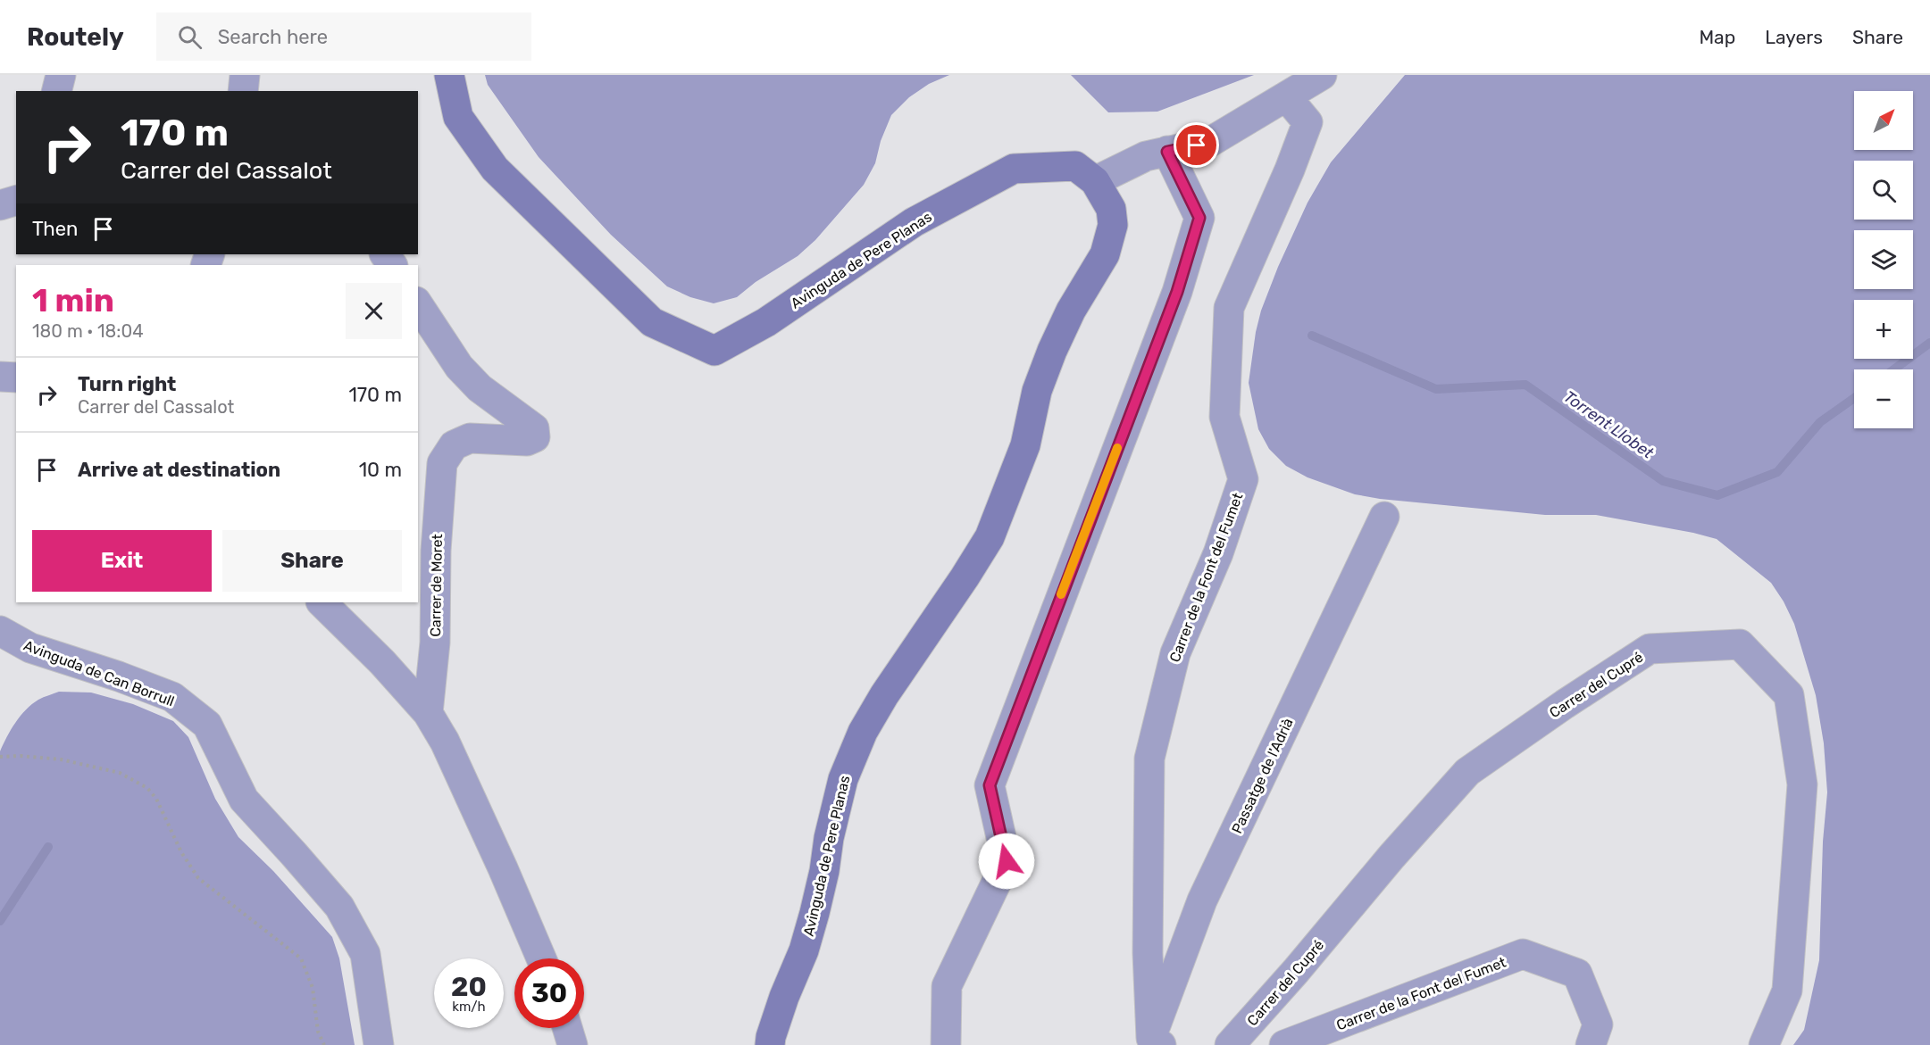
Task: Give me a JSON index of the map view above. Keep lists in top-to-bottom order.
{
  "streets": {
    "street": [
      "Avinguda de Pere Planas",
      "Carrer de la Font del Fumet",
      "Carrer de Moret",
      "Avinguda de Can Borrull",
      "Carrer del Cupré",
      "Passatge de l'Adrià"
    ]
  },
  "crossings": [
    ["Carrer de la Font del Fumet", "Passatge de l'Adrià"]
  ],
  "water": ["Torrent Llobet"],
  "north": "top right",
  "page": {
    "header": "Routely",
    "search": "Search here",
    "nav": ["Map", "Layers", "Share"],
    "map_buttons": ["+", "−"],
    "turn": ["170 m", "Carrer del Cassalot"],
    "then": "Then",
    "heading": ["1 min", "180 m · 18:04"],
    "list": [
      {
        "name": "Turn right",
        "note": "Carrer del Cassalot",
        "value": "170 m"
      },
      {
        "name": "Arrive at destination",
        "value": "10 m"
      }
    ],
    "buttons": ["Exit", "Share"],
    "speed": "20 km/h",
    "limit": "30"
  }
}
